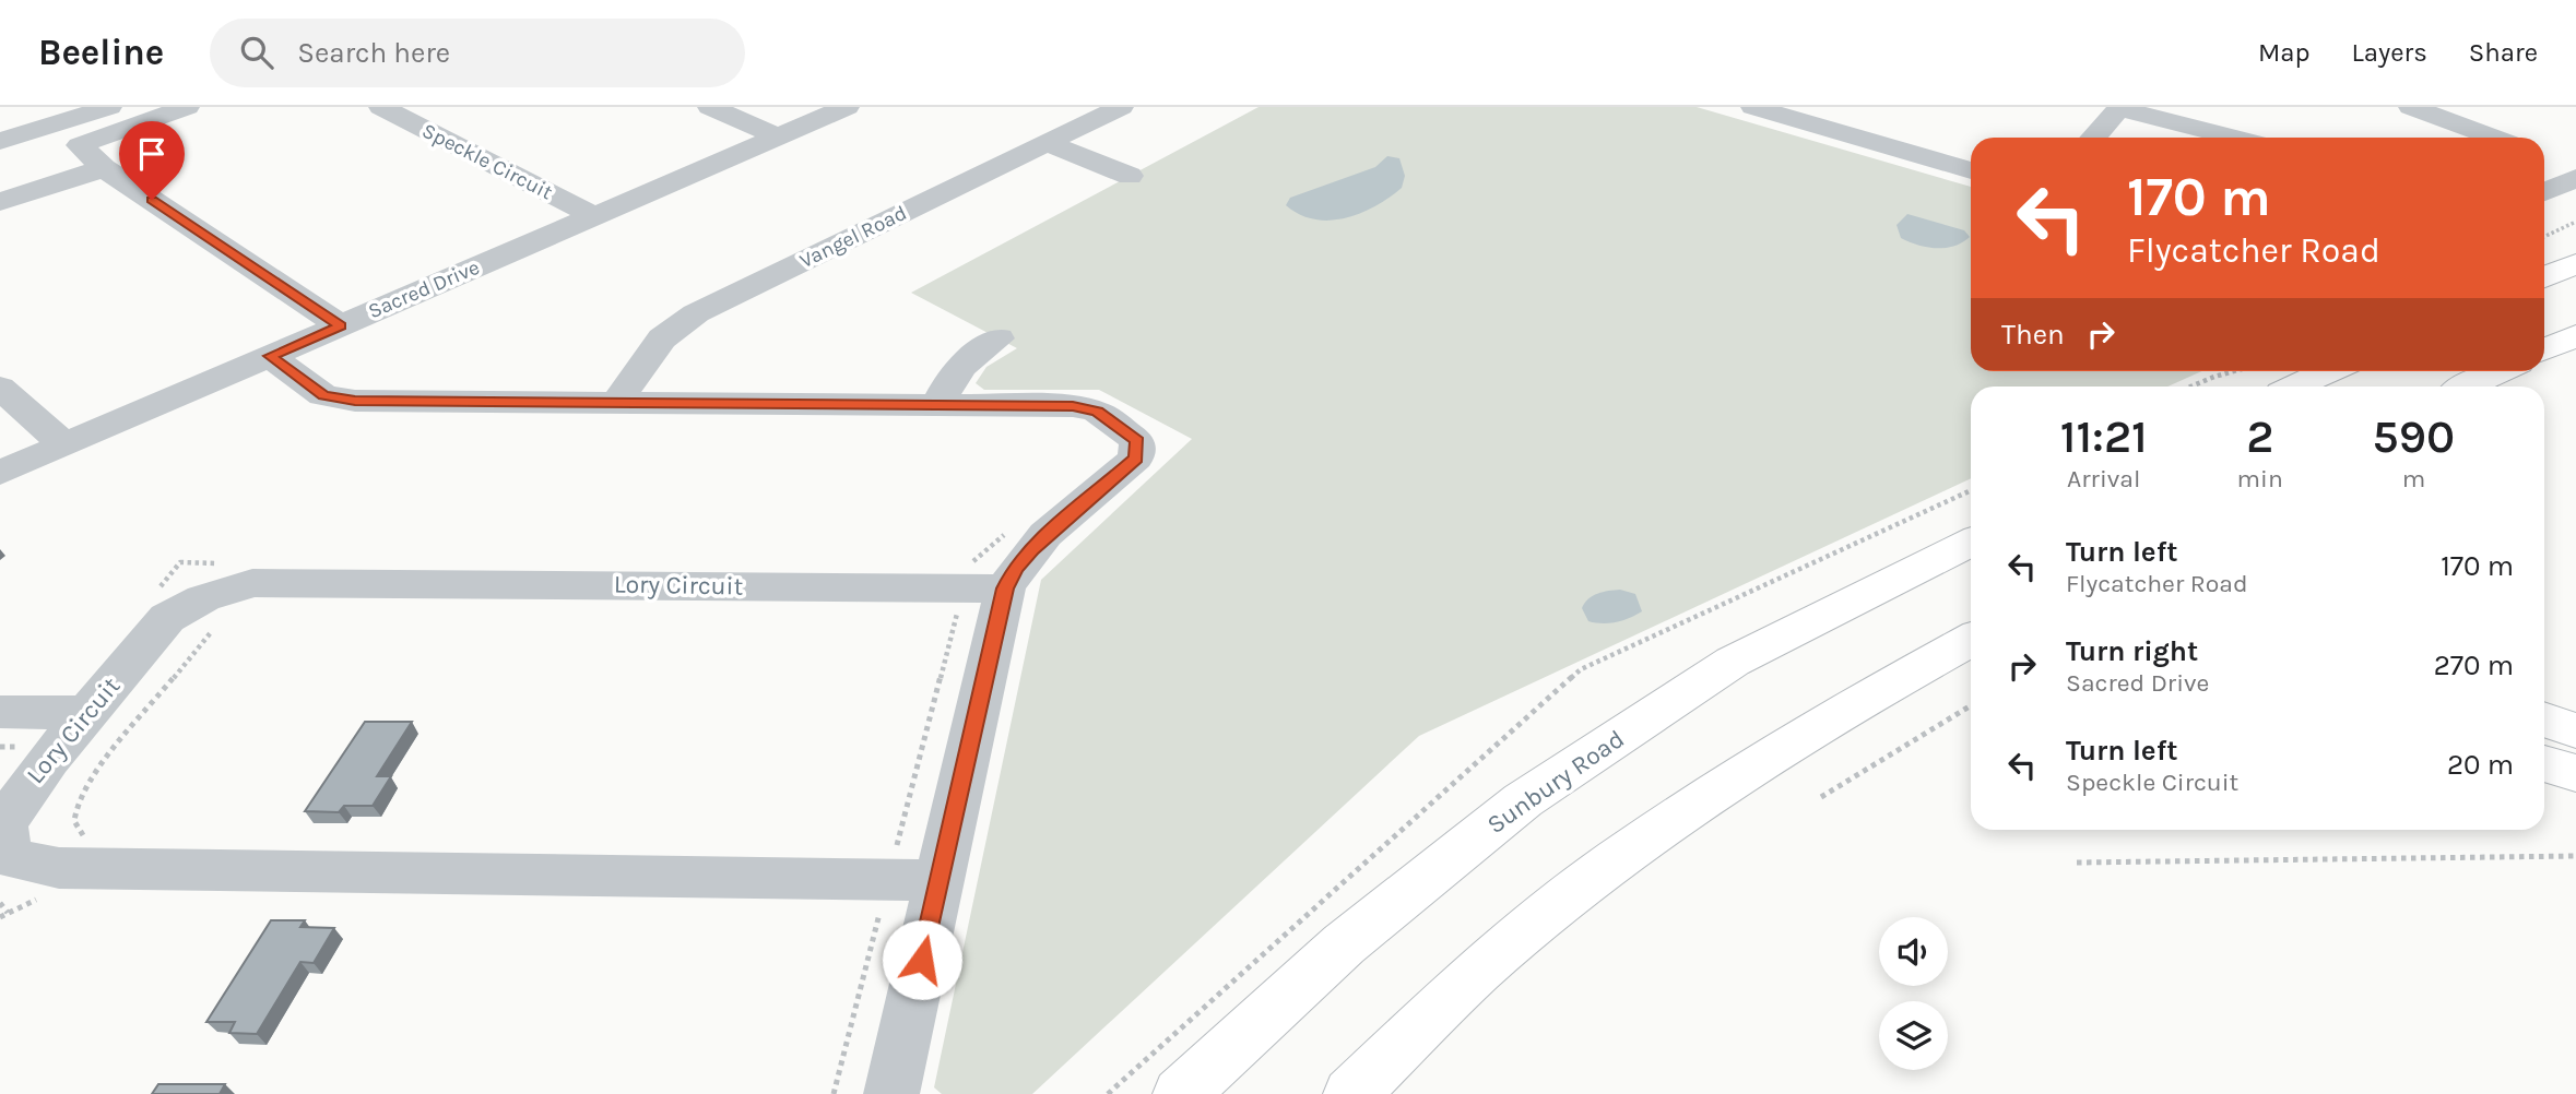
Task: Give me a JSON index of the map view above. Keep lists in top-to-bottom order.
{
  "streets": {
    "main road": ["Sunbury Road"],
    "street": [
      "Speckle Circuit",
      "Vangel Road",
      "Sacred Drive",
      "Lory Circuit"
    ]
  },
  "crossings": [
    ["Speckle Circuit", "Sacred Drive"]
  ],
  "page": {
    "header": "Beeline",
    "search": "Search here",
    "nav": ["Map", "Layers", "Share"],
    "turn": ["170 m", "Flycatcher Road"],
    "then": "Then",
    "eta": [
      "11:21",
      "Arrival",
      "2",
      "min",
      "590",
      "m"
    ],
    "list": [
      {
        "name": "Turn left",
        "note": "Flycatcher Road",
        "value": "170 m"
      },
      {
        "name": "Turn right",
        "note": "Sacred Drive",
        "value": "270 m"
      },
      {
        "name": "Turn left",
        "note": "Speckle Circuit",
        "value": "20 m"
      }
    ]
  }
}
